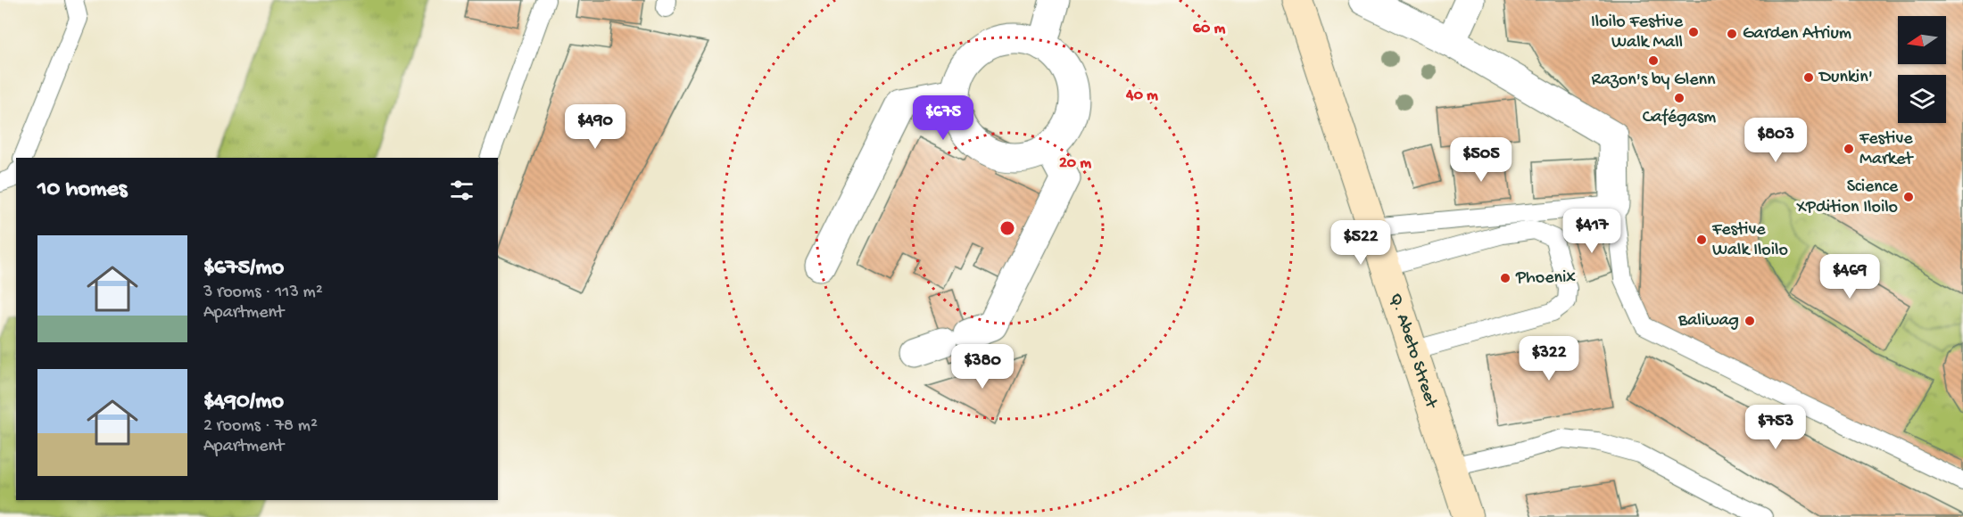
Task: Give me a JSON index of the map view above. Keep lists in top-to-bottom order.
{
  "streets": {
    "main road": ["Q. Abeto Street"]
  },
  "places": [
    "Iloilo Festive Walk Mall",
    "Garden Atrium",
    "Razon's by Glenn",
    "Dunkin'",
    "Cafégasm",
    "Festive Market",
    "Science XPdition Iloilo",
    "Festive Walk Iloilo",
    "Phoenix",
    "Baliwag"
  ],
  "north": "left",
  "page": {
    "price": [
      "$675",
      "$490",
      "$803",
      "$505",
      "$417",
      "$522",
      "$469",
      "$322",
      "$380",
      "$753"
    ],
    "heading": "10 homes",
    "list": [
      {
        "name": "$675/mo",
        "note": "3 rooms · 113 m² · Apartment"
      },
      {
        "name": "$490/mo",
        "note": "2 rooms · 78 m² · Apartment"
      }
    ]
  },
  "rings": ["60 m", "40 m", "20 m"]
}
